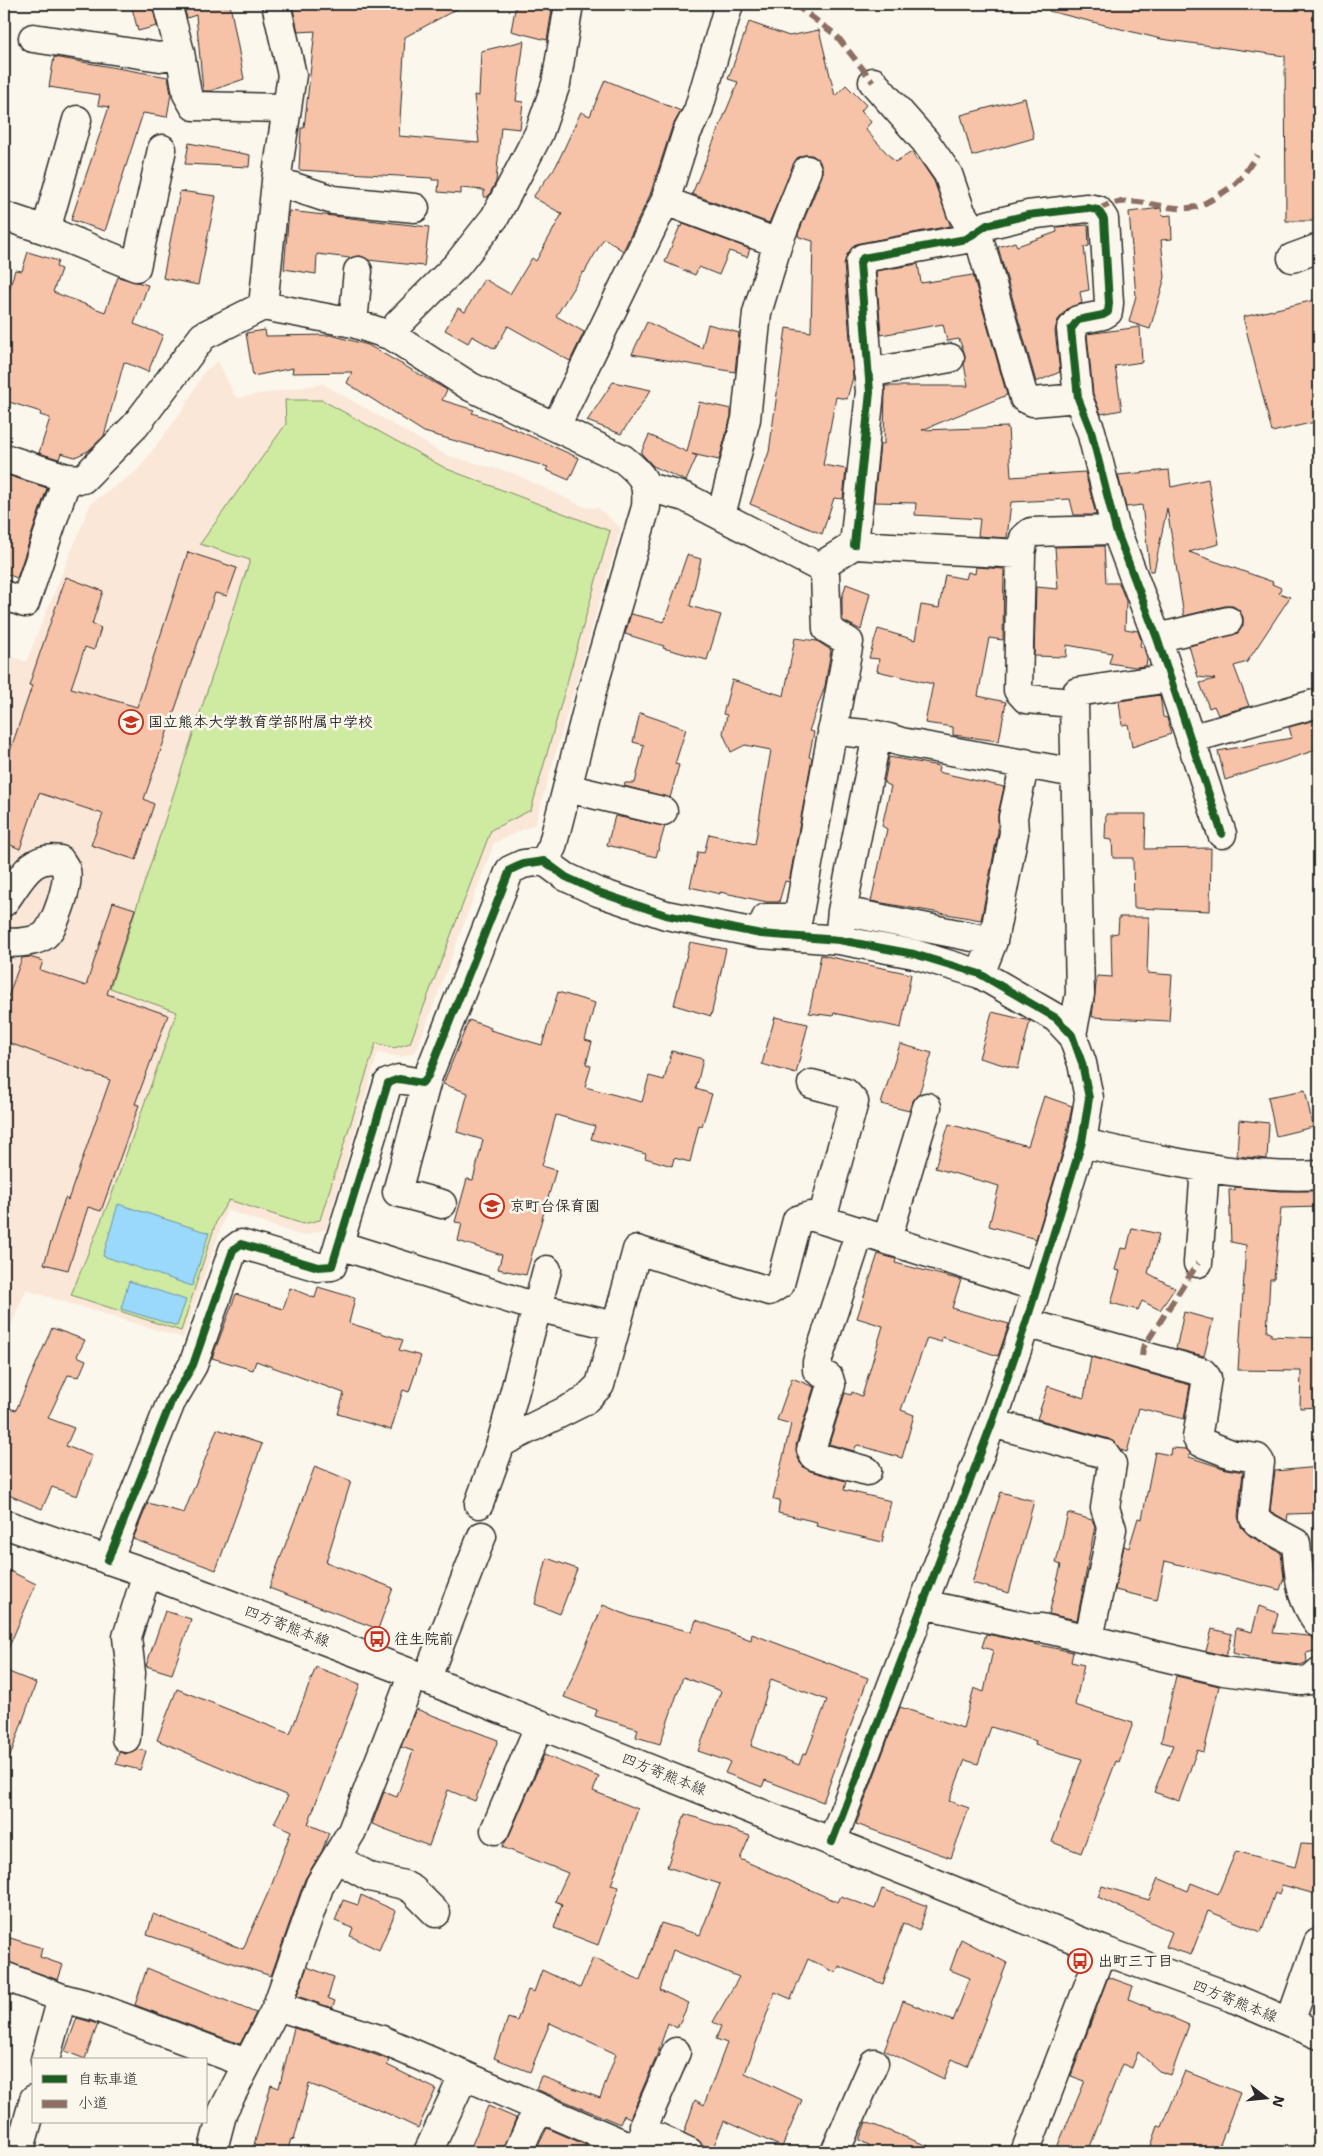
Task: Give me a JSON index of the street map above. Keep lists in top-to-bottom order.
{
  "streets": {
    "street": ["四方寄熊本線"]
  },
  "places": {
    "school or university": ["国立熊本大学教育学部附属中学校", "京町台保育園"],
    "bus stop": ["往生院前", "出町三丁目"]
  },
  "legend": ["自転車道", "小道"],
  "north": "right"
}
